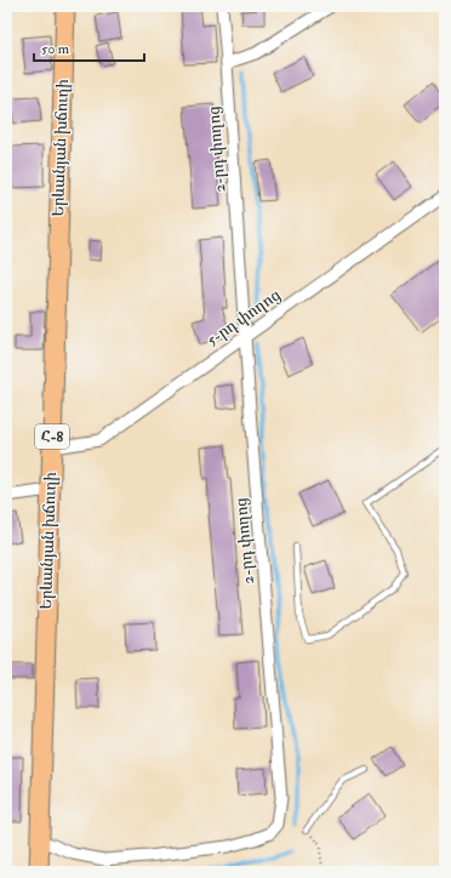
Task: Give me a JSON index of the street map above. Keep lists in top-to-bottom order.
{
  "streets": {
    "main road": ["Երևանյան խճուղի", "Հ-8"],
    "street": ["2-րդ փողոց", "5-րդ փողոց"]
  },
  "crossings": [
    ["Երևանյան խճուղի", "2-րդ փողոց"],
    ["Երևանյան խճուղի", "5-րդ փողոց"],
    ["2-րդ փողոց", "5-րդ փողոց"]
  ],
  "scale_bar": "50 m"
}
